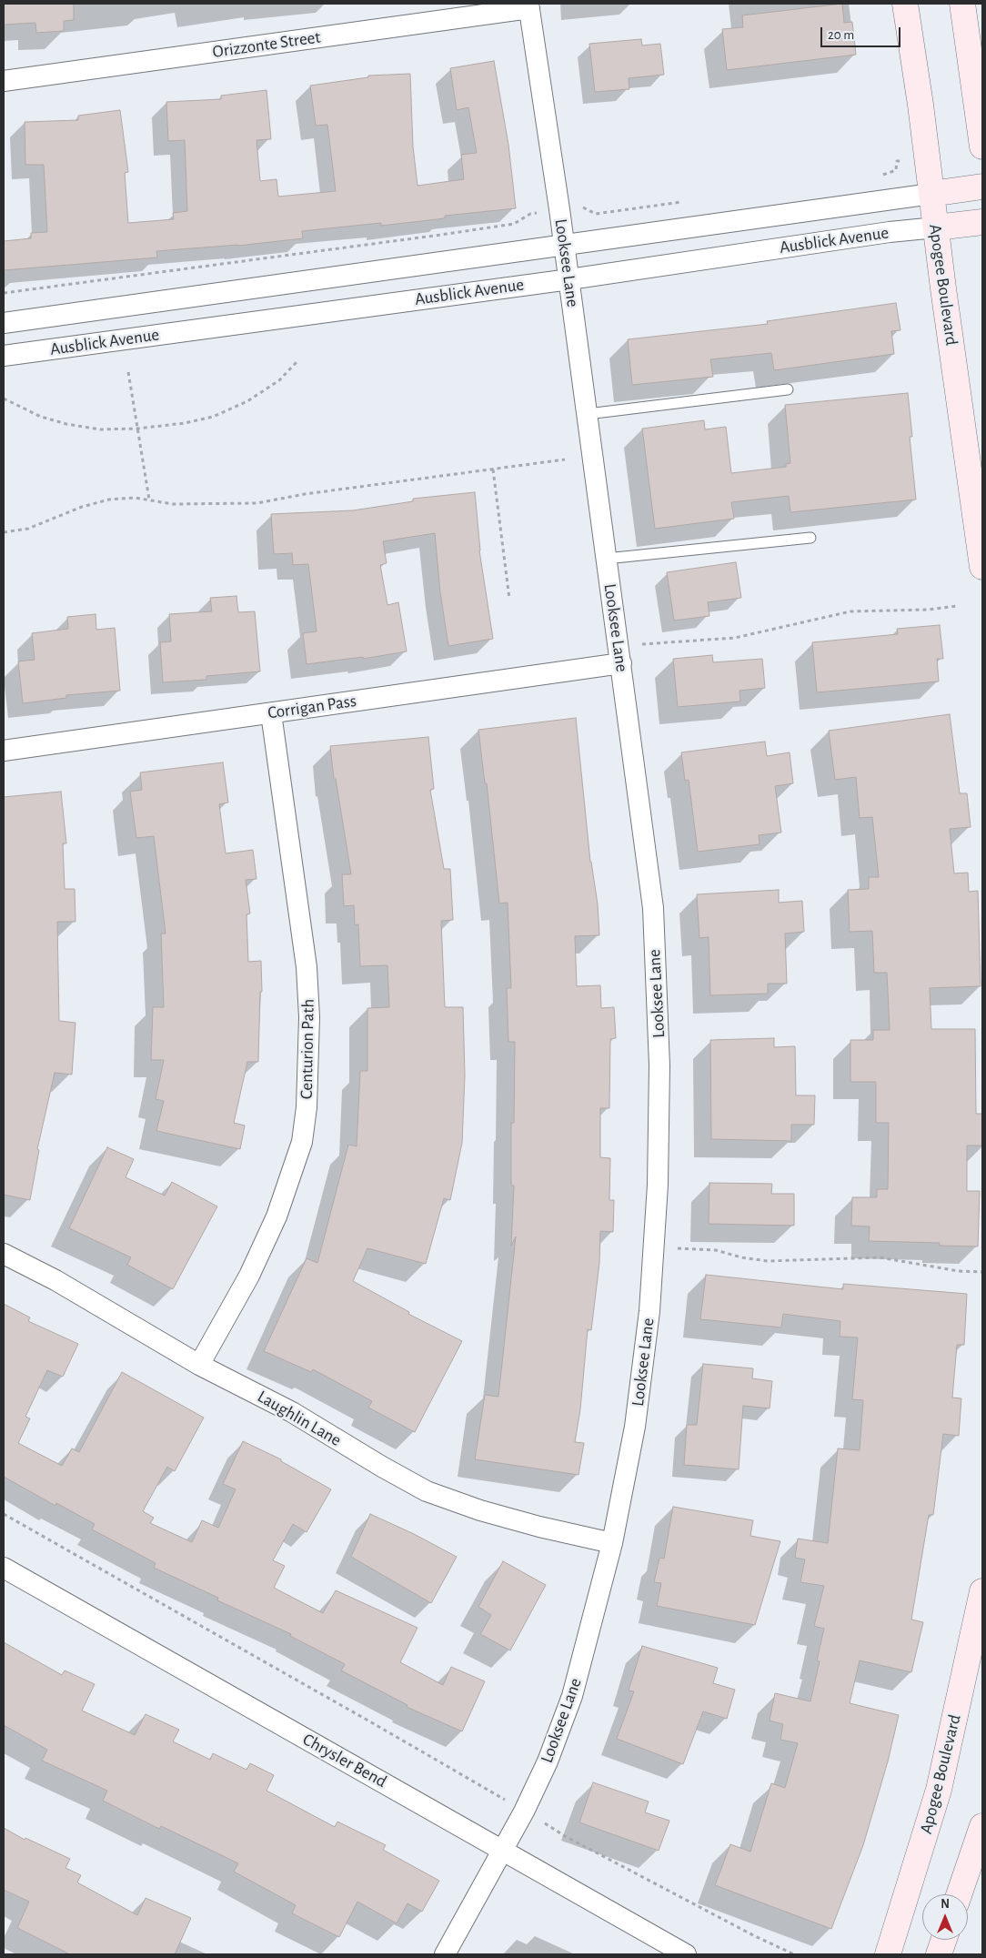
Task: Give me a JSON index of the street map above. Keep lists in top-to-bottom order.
{
  "streets": {
    "street": [
      "Orizzonte Street",
      "Ausblick Avenue",
      "Looksee Lane",
      "Apogee Boulevard",
      "Corrigan Pass",
      "Centurion Path",
      "Laughlin Lane",
      "Chrysler Bend"
    ]
  },
  "crossings": [
    ["Orizzonte Street", "Looksee Lane"],
    ["Ausblick Avenue", "Looksee Lane"],
    ["Ausblick Avenue", "Apogee Boulevard"],
    ["Looksee Lane", "Corrigan Pass"],
    ["Looksee Lane", "Laughlin Lane"],
    ["Looksee Lane", "Chrysler Bend"],
    ["Corrigan Pass", "Centurion Path"],
    ["Centurion Path", "Laughlin Lane"]
  ],
  "scale_bar": "20 m",
  "north": "top"
}
